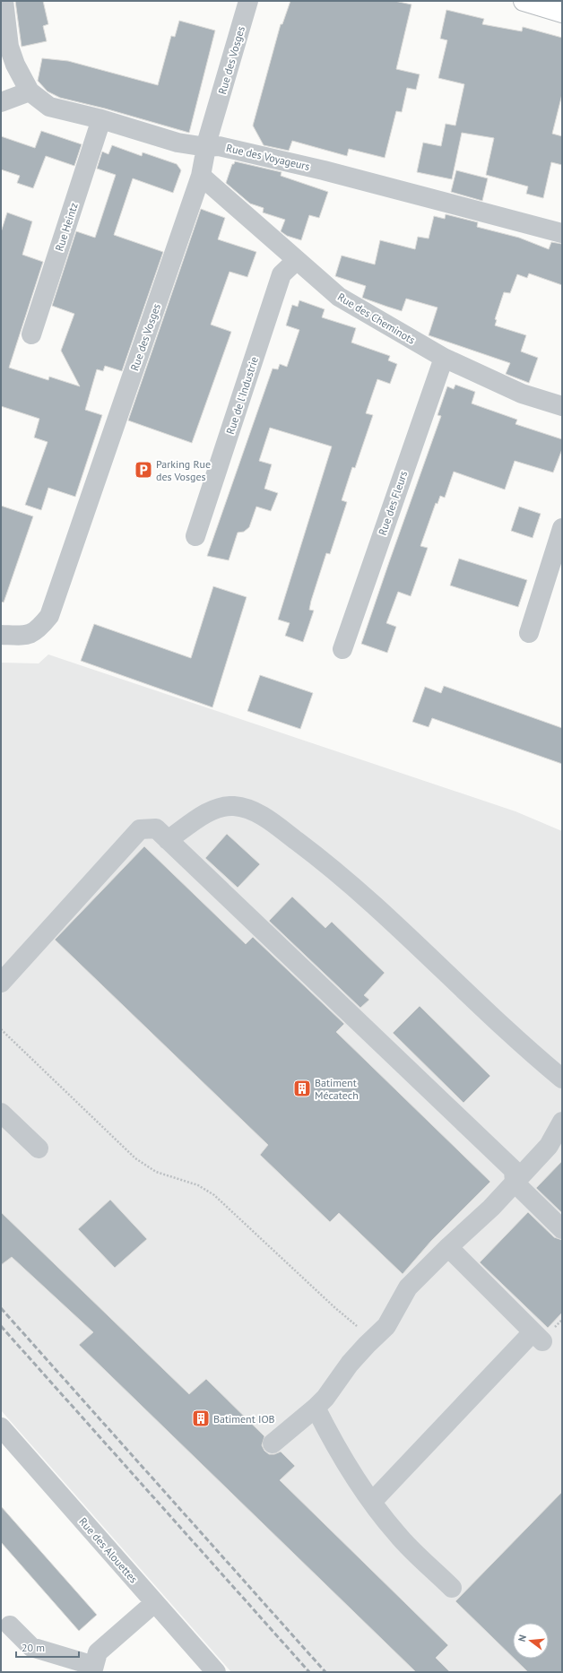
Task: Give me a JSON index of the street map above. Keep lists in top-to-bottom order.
{
  "streets": {
    "street": [
      "Rue des Vosges",
      "Rue des Voyageurs",
      "Rue Heintz",
      "Rue des Cheminots",
      "Rue de l'Industrie",
      "Rue des Fleurs",
      "Rue des Alouettes"
    ]
  },
  "crossings": [
    ["Rue des Vosges", "Rue des Voyageurs"],
    ["Rue des Vosges", "Rue des Cheminots"],
    ["Rue des Voyageurs", "Rue Heintz"],
    ["Rue des Cheminots", "Rue de l'Industrie"],
    ["Rue des Cheminots", "Rue des Fleurs"]
  ],
  "places": {
    "parking": ["Parking Rue des Vosges"],
    "building": ["Batiment Mécatech", "Batiment IOB"]
  },
  "scale_bar": "20 m",
  "north": "left"
}
